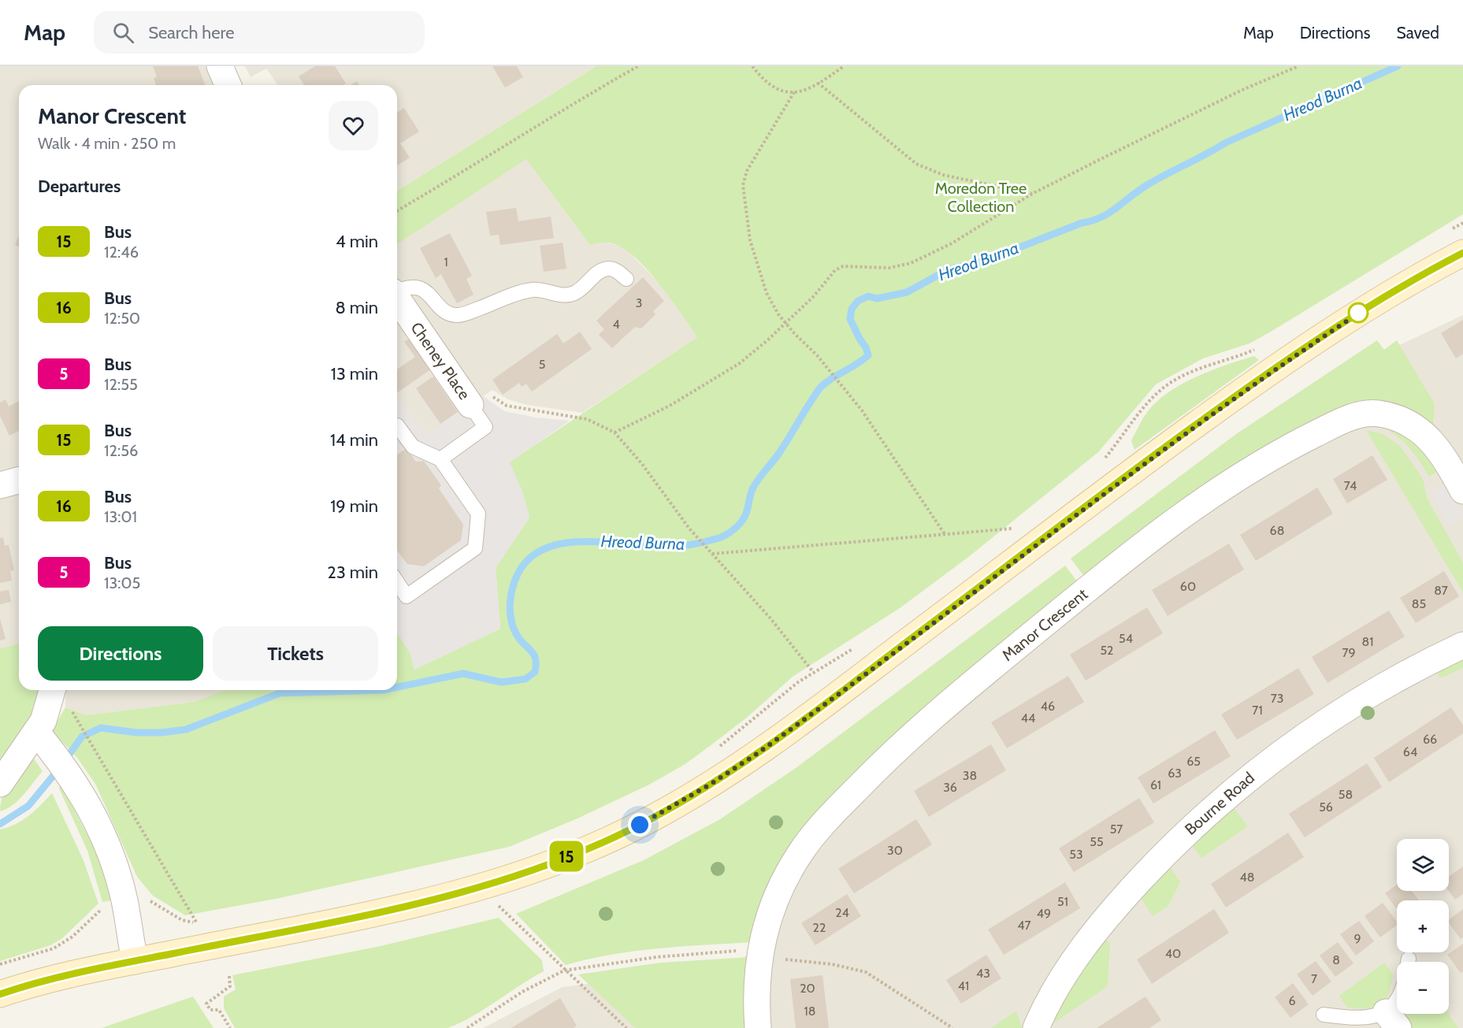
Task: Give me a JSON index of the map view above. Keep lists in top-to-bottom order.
{
  "streets": {
    "street": ["Cheney Place", "Manor Crescent", "Bourne Road"]
  },
  "water": ["Hreod Burna"],
  "parks": ["Moredon Tree Collection"],
  "lines": ["bus line 15"],
  "house_numbers": [
    "1",
    "3",
    "4",
    "5",
    "74",
    "68",
    "60",
    "87",
    "85",
    "54",
    "81",
    "52",
    "79",
    "73",
    "46",
    "71",
    "44",
    "66",
    "64",
    "65",
    "63",
    "38",
    "61",
    "36",
    "58",
    "56",
    "57",
    "55",
    "30",
    "53",
    "48",
    "51",
    "24",
    "49",
    "47",
    "22",
    "9",
    "40",
    "8",
    "43",
    "7",
    "41",
    "20",
    "6",
    "18"
  ],
  "page": {
    "header": "Map",
    "search": "Search here",
    "nav": ["Map", "Directions", "Saved"],
    "on_map": "15",
    "heading": [
      ["Manor Crescent", "Walk · 4 min · 250 m"],
      "Departures"
    ],
    "list": [
      {
        "mark": "15",
        "name": "Bus",
        "note": "12:46",
        "value": "4 min"
      },
      {
        "mark": "16",
        "name": "Bus",
        "note": "12:50",
        "value": "8 min"
      },
      {
        "mark": "5",
        "name": "Bus",
        "note": "12:55",
        "value": "13 min"
      },
      {
        "mark": "15",
        "name": "Bus",
        "note": "12:56",
        "value": "14 min"
      },
      {
        "mark": "16",
        "name": "Bus",
        "note": "13:01",
        "value": "19 min"
      },
      {
        "mark": "5",
        "name": "Bus",
        "note": "13:05",
        "value": "23 min"
      }
    ],
    "buttons": ["Directions", "Tickets"],
    "map_buttons": ["+", "−"]
  }
}
